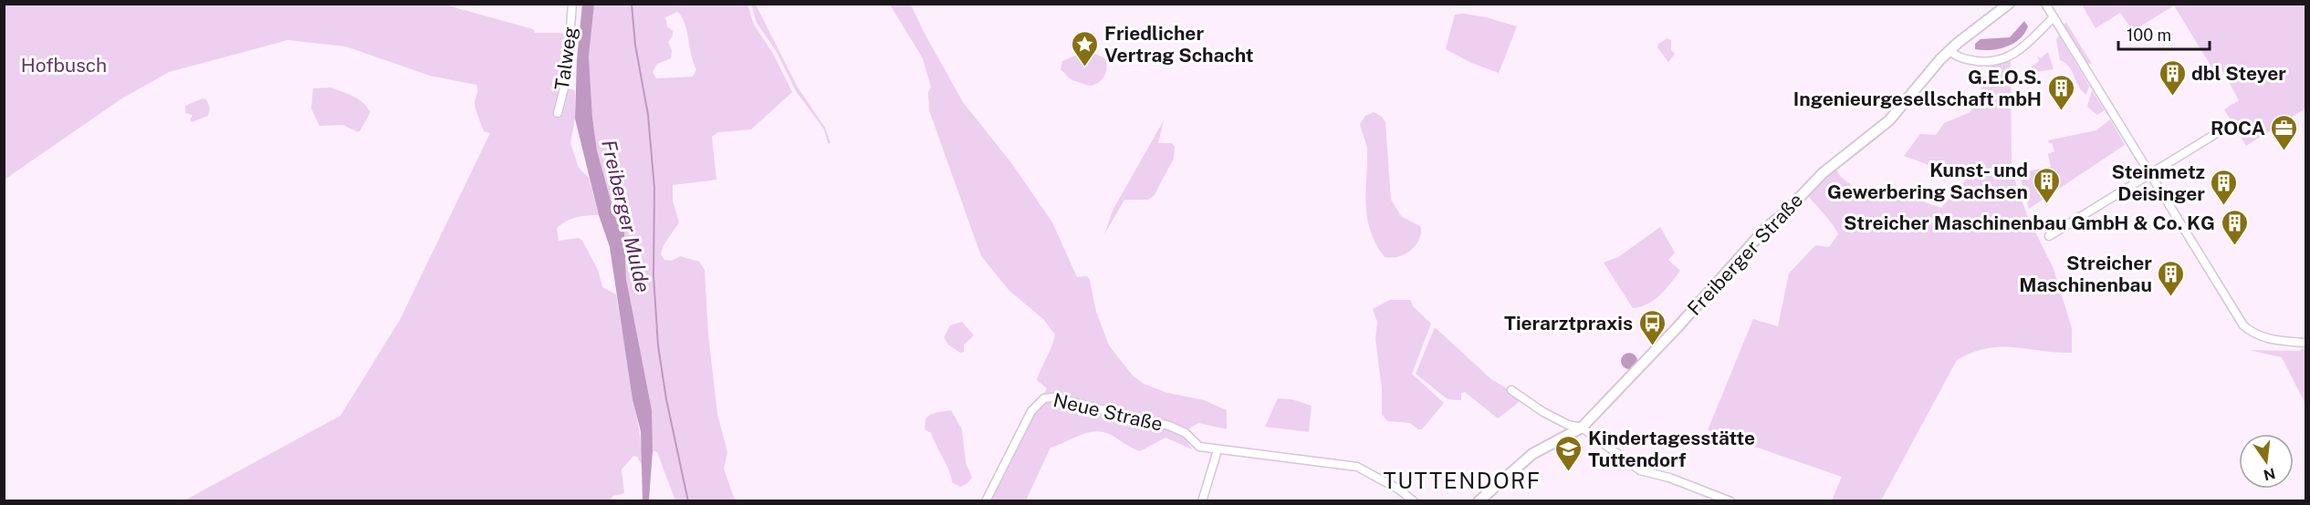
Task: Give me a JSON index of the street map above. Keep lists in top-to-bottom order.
{
  "streets": {
    "street": ["Talweg", "Freiberger Straße", "Neue Straße"]
  },
  "districts": ["TUTTENDORF"],
  "water": ["Freiberger Mulde"],
  "parks": ["Hofbusch"],
  "places": {
    "place": ["Friedlicher Vertrag Schacht"],
    "building": [
      "dbl Steyer",
      "G.E.O.S. Ingenieurgesellschaft mbH",
      "Kunst- und Gewerbering Sachsen",
      "Steinmetz Deisinger",
      "Streicher Maschinenbau GmbH & Co. KG",
      "Streicher Maschinenbau"
    ],
    "office": ["ROCA"],
    "bus stop": ["Tierarztpraxis"],
    "school or university": ["Kindertagesstätte Tuttendorf"]
  },
  "scale_bar": "100 m",
  "north": "bottom"
}
